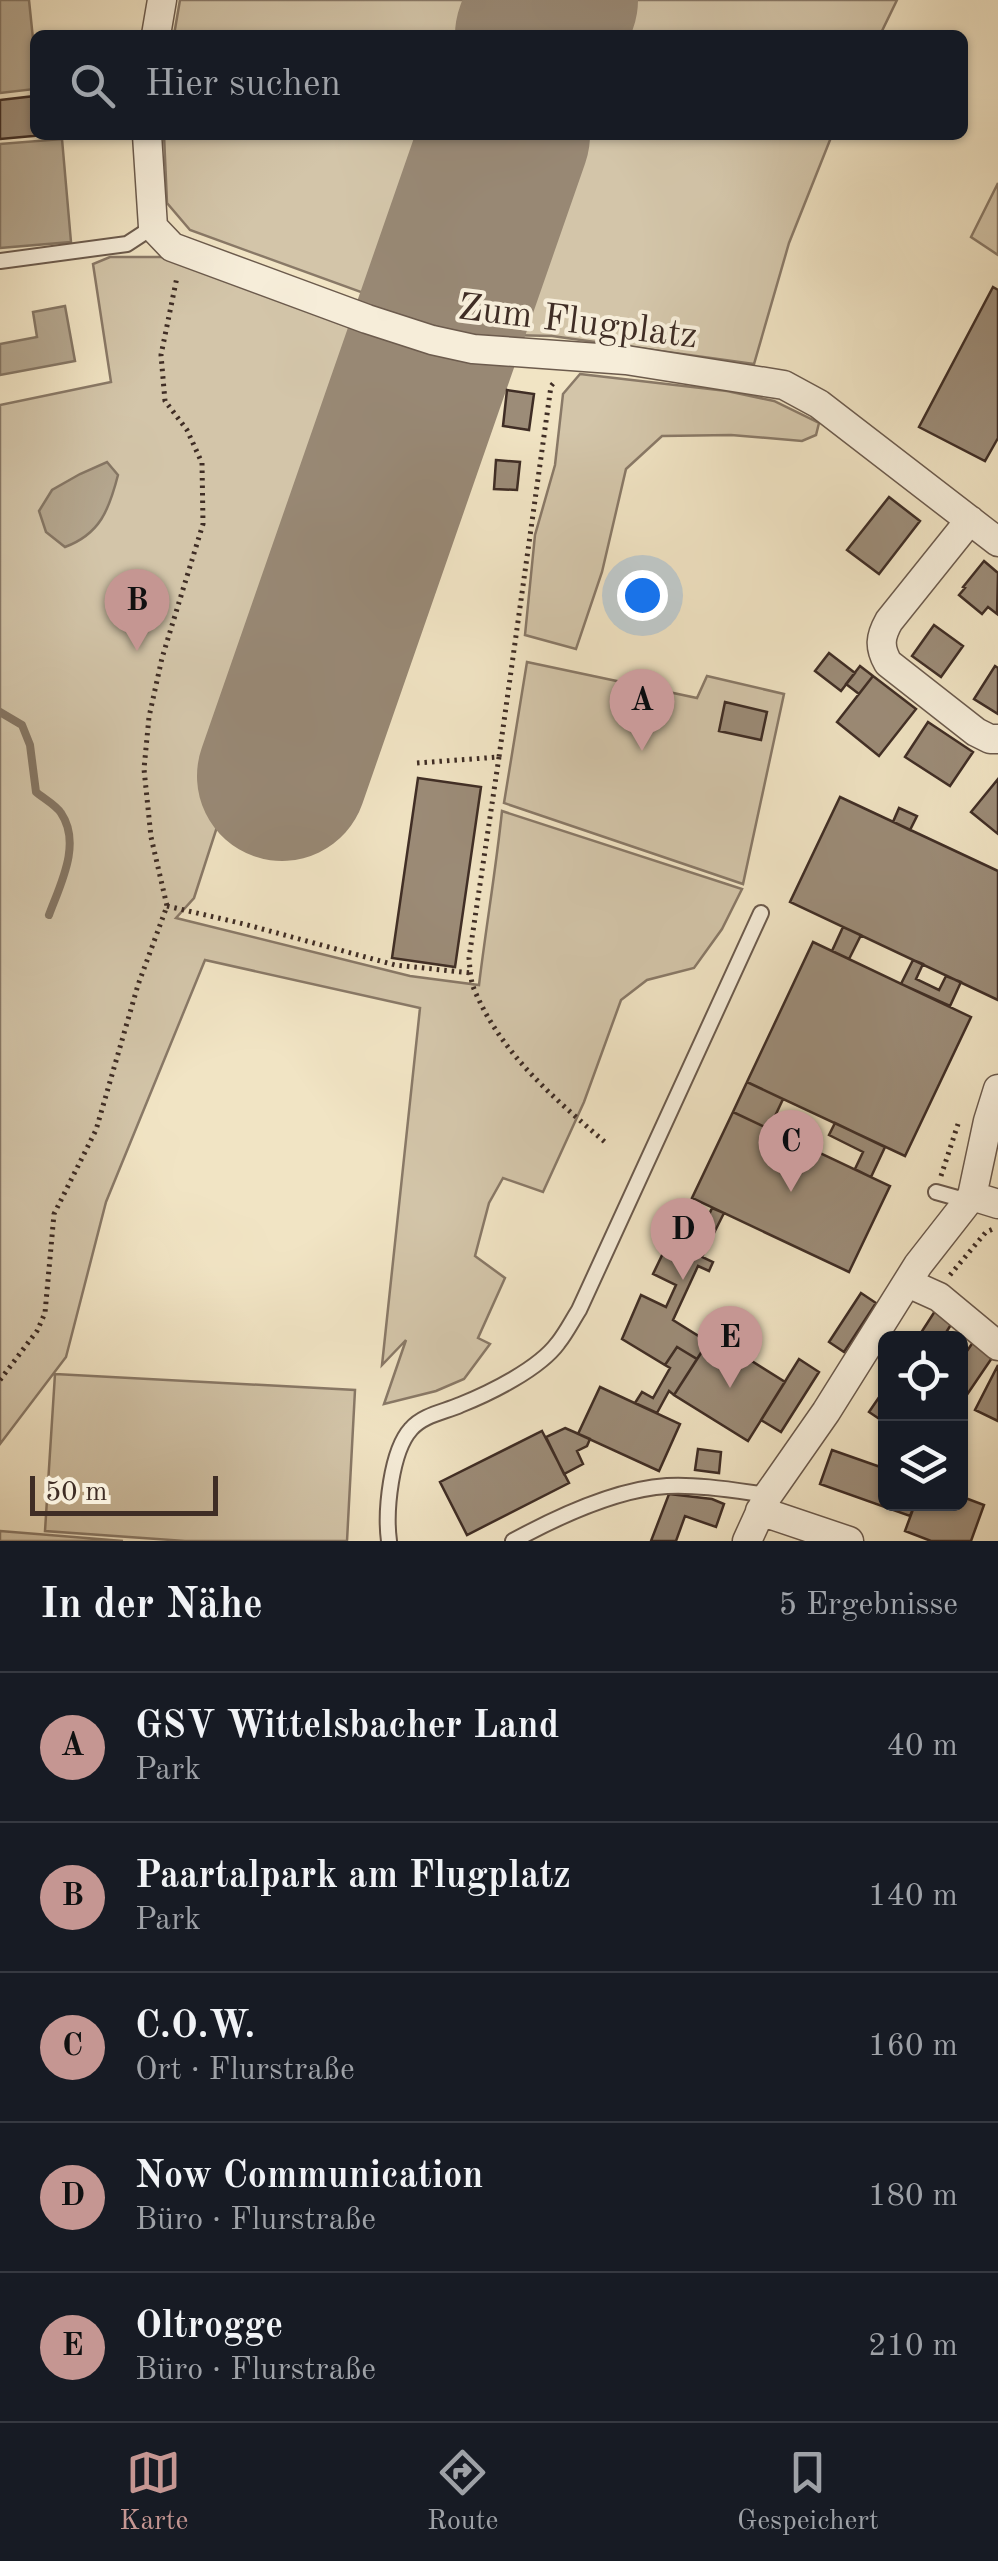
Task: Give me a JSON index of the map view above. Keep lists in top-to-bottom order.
{
  "streets": {
    "street": ["Zum Flugplatz"]
  },
  "scale_bar": "50 m",
  "page": {
    "search": "Hier suchen",
    "pins": [
      "B",
      "A",
      "C",
      "D",
      "E"
    ],
    "scale": "50 m",
    "heading": ["In der Nähe", "5 Ergebnisse"],
    "list": [
      {
        "mark": "A",
        "name": "GSV Wittelsbacher Land",
        "note": "Park",
        "value": "40 m"
      },
      {
        "mark": "B",
        "name": "Paartalpark am Flugplatz",
        "note": "Park",
        "value": "140 m"
      },
      {
        "mark": "C",
        "name": "C.O.W.",
        "note": "Ort · Flurstraße",
        "value": "160 m"
      },
      {
        "mark": "D",
        "name": "Now Communication",
        "note": "Büro · Flurstraße",
        "value": "180 m"
      },
      {
        "mark": "E",
        "name": "Oltrogge",
        "note": "Büro · Flurstraße",
        "value": "210 m"
      }
    ],
    "nav": ["Karte", "Route", "Gespeichert"]
  }
}
